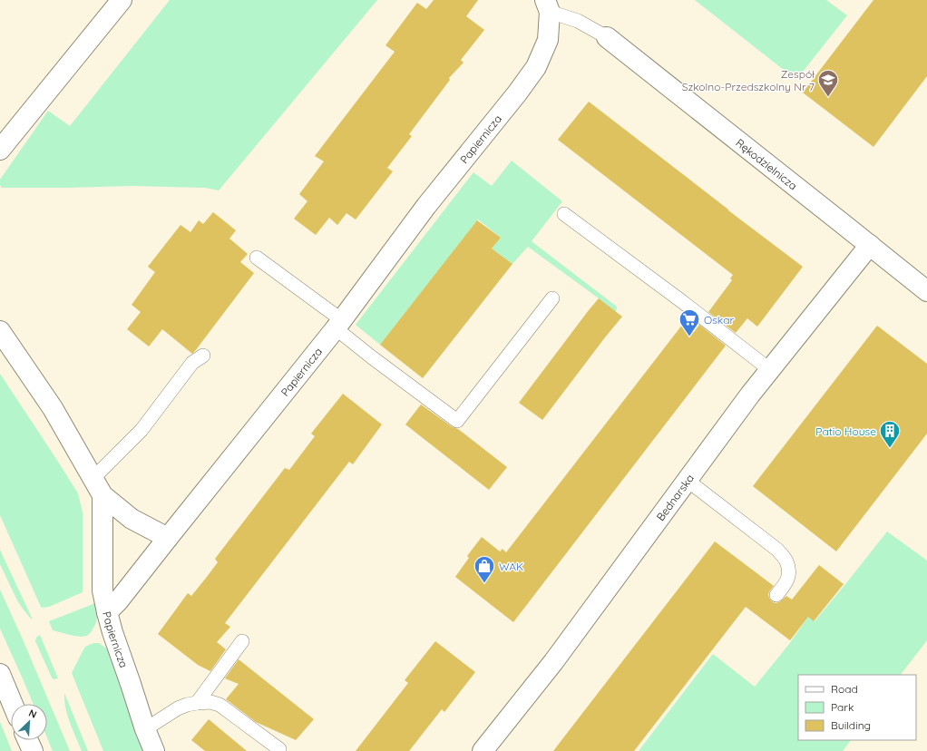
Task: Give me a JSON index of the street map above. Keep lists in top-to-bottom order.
{
  "streets": {
    "street": ["Papiernicza", "Rękodzielnicza", "Bednarska"]
  },
  "crossings": [
    ["Rękodzielnicza", "Bednarska"]
  ],
  "places": {
    "school or university": ["Zespół Szkolno-Przedszkolny Nr 7"],
    "supermarket": ["Oskar"],
    "building": ["Patio House"],
    "shop": ["WAK"]
  },
  "legend": ["Road", "Park", "Building"],
  "north": "top right"
}
